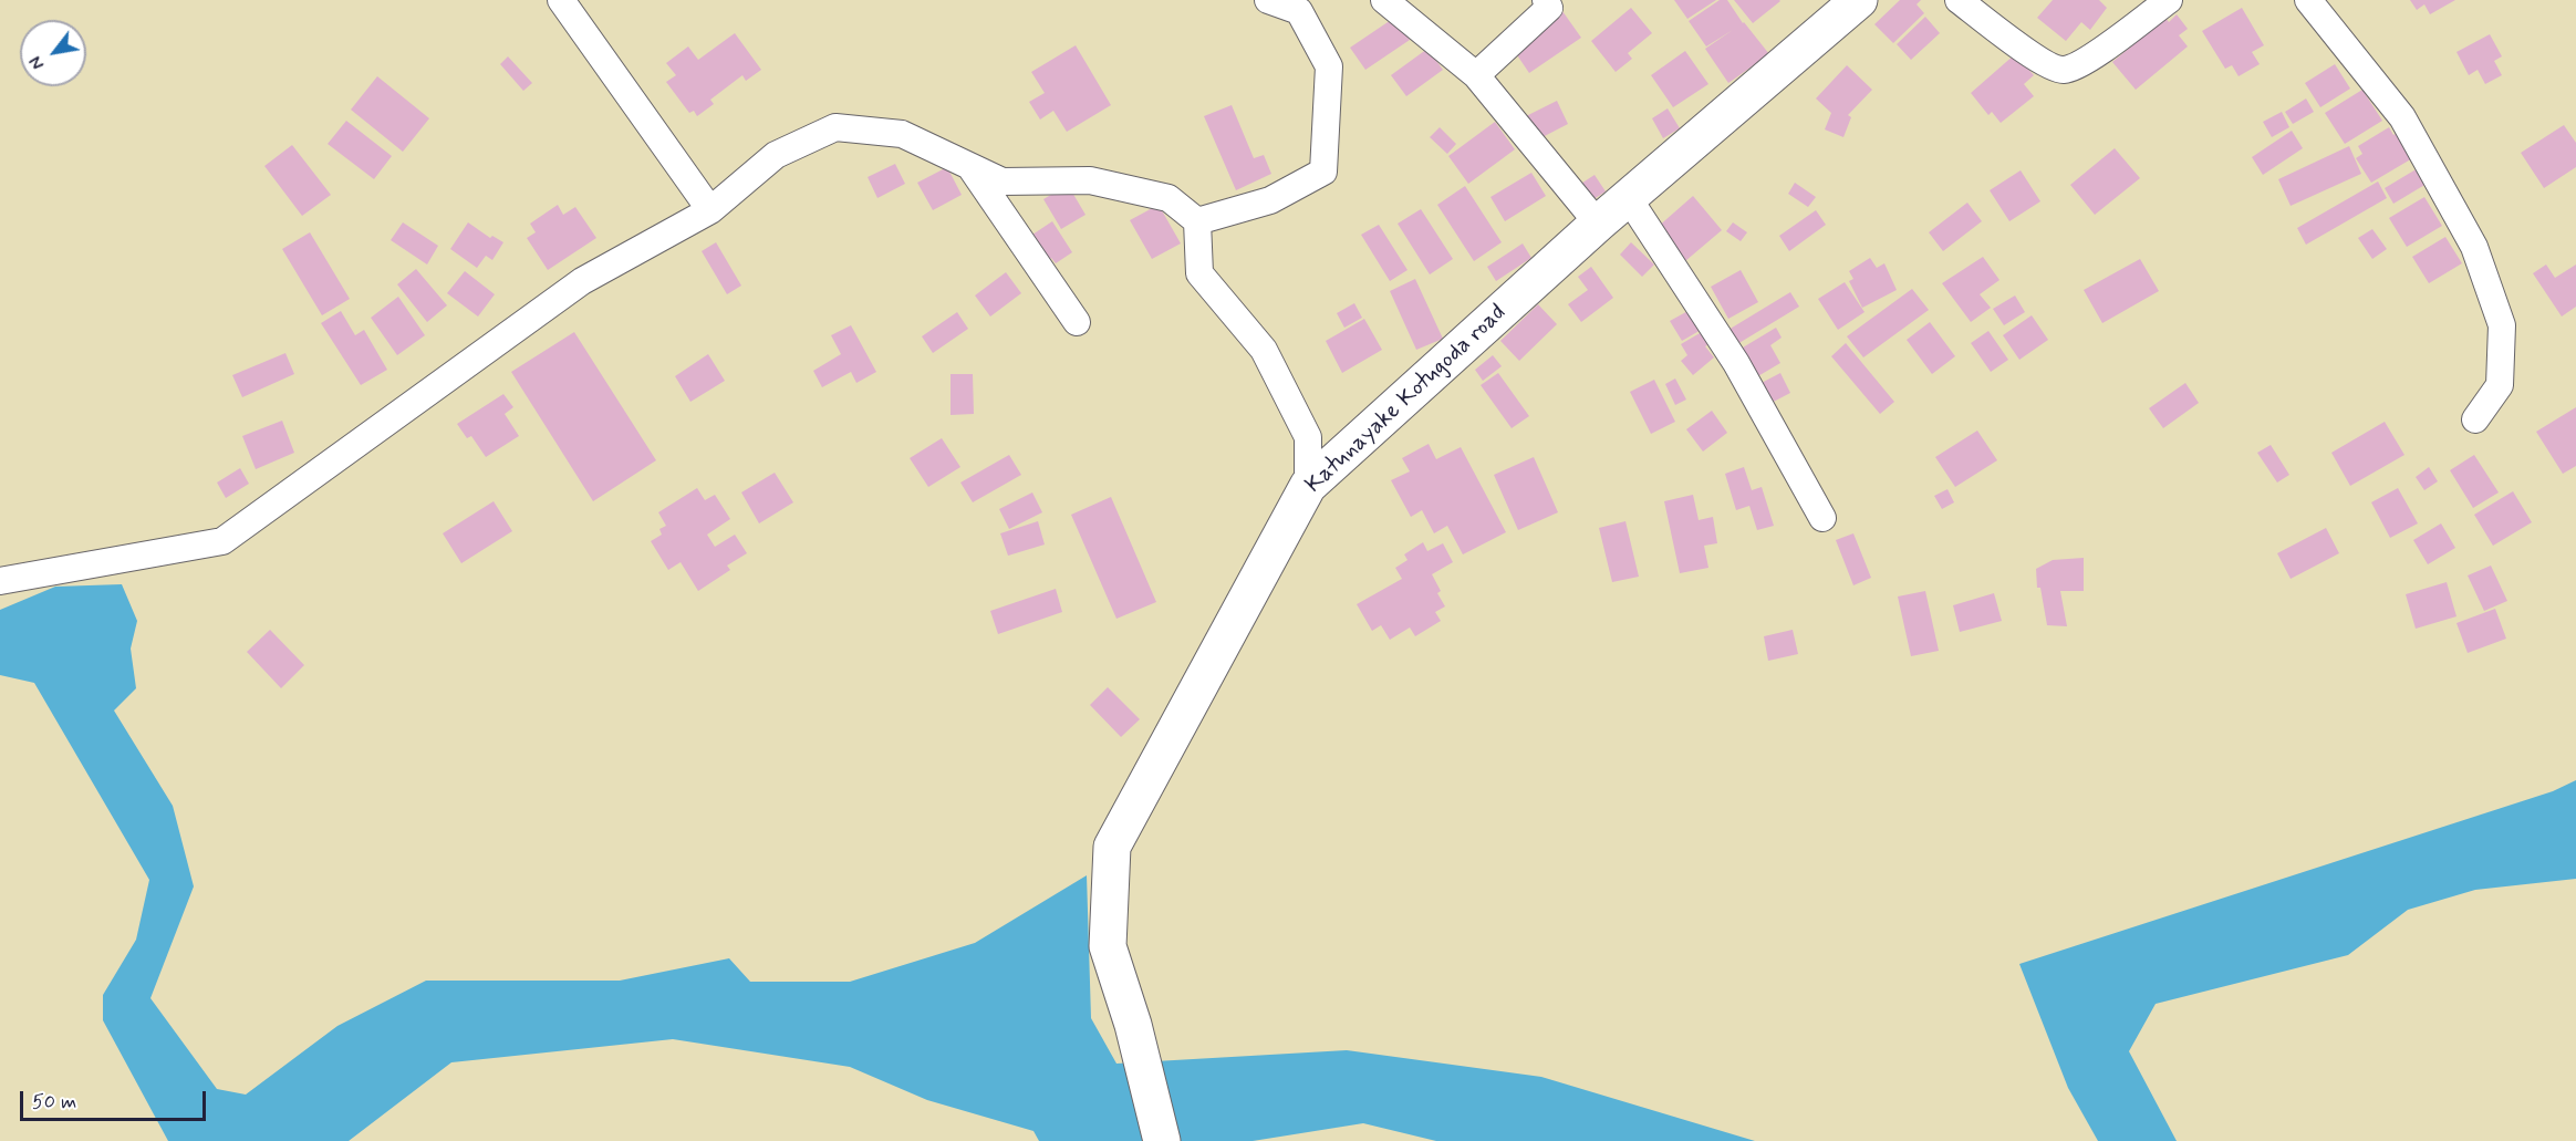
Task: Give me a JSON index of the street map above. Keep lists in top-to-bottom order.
{
  "streets": {
    "main road": ["Katunayake Kotugoda road"]
  },
  "scale_bar": "50 m",
  "north": "bottom left"
}
